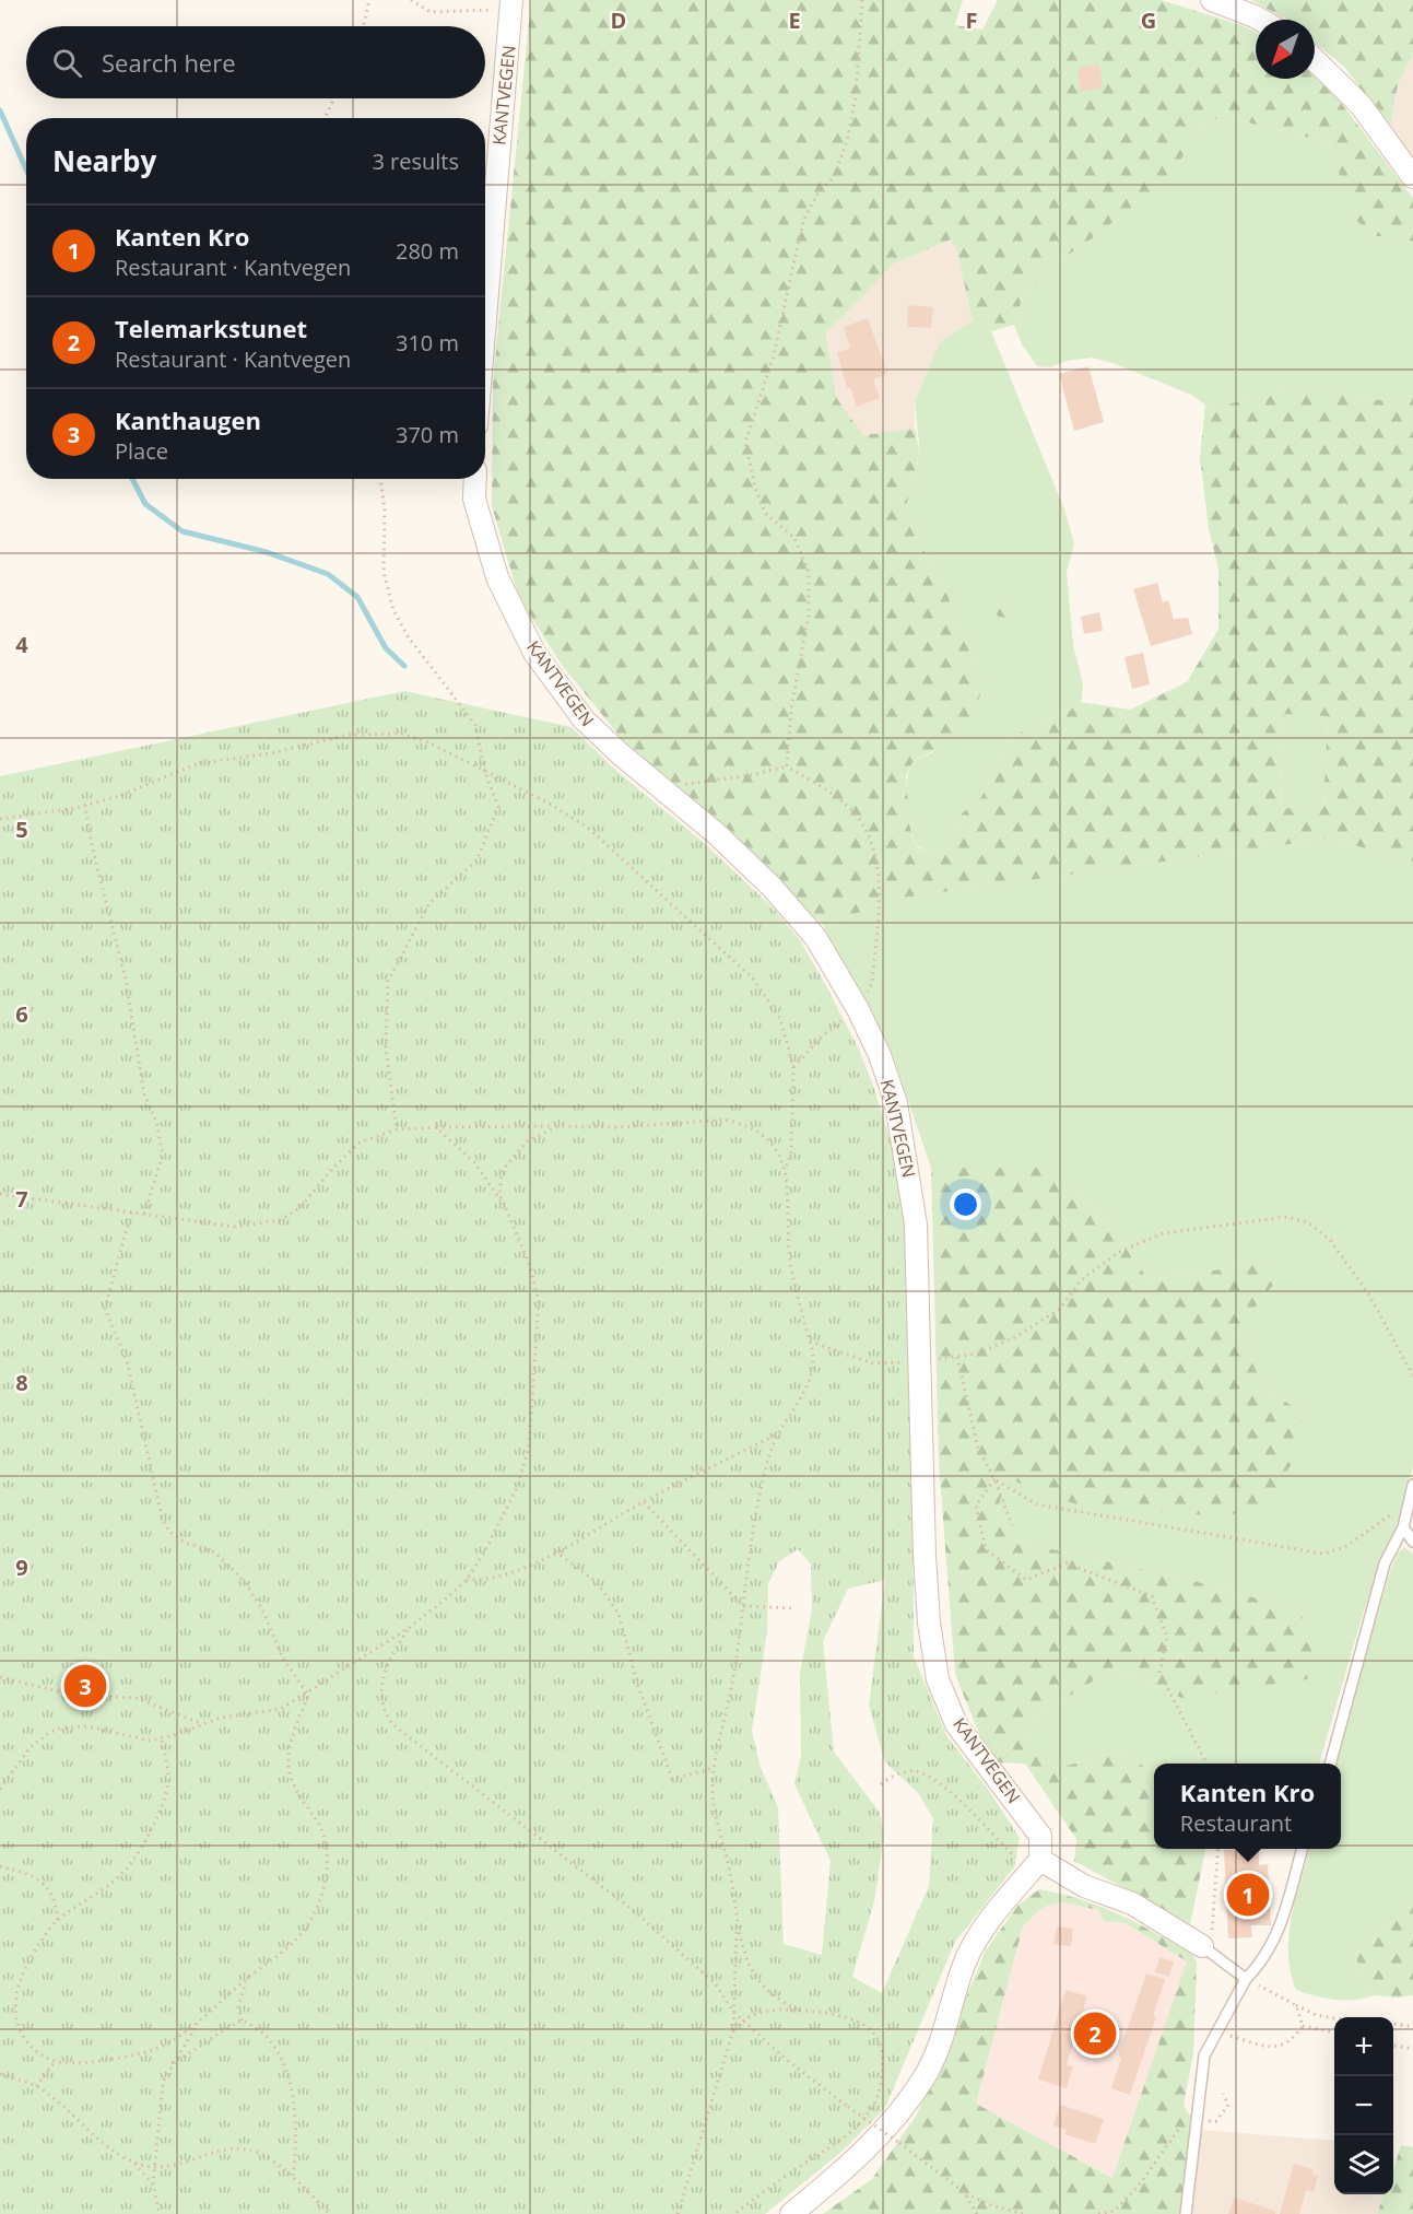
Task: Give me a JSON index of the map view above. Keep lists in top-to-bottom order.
{
  "streets": {
    "street": ["KANTVEGEN"]
  },
  "north": "bottom left",
  "page": {
    "search": "Search here",
    "heading": ["Nearby", "3 results"],
    "list": [
      {
        "mark": "1",
        "name": "Kanten Kro",
        "note": "Restaurant · Kantvegen",
        "value": "280 m"
      },
      {
        "mark": "2",
        "name": "Telemarkstunet",
        "note": "Restaurant · Kantvegen",
        "value": "310 m"
      },
      {
        "mark": "3",
        "name": "Kanthaugen",
        "note": "Place",
        "value": "370 m"
      }
    ],
    "pins": ["3", "1", "2"],
    "popup": ["Kanten Kro", "Restaurant"],
    "map_buttons": ["+", "−"]
  },
  "grid": {
    "columns": [
      "D",
      "E",
      "F",
      "G"
    ],
    "rows": [
      "4",
      "5",
      "6",
      "7",
      "8",
      "9"
    ]
  }
}
